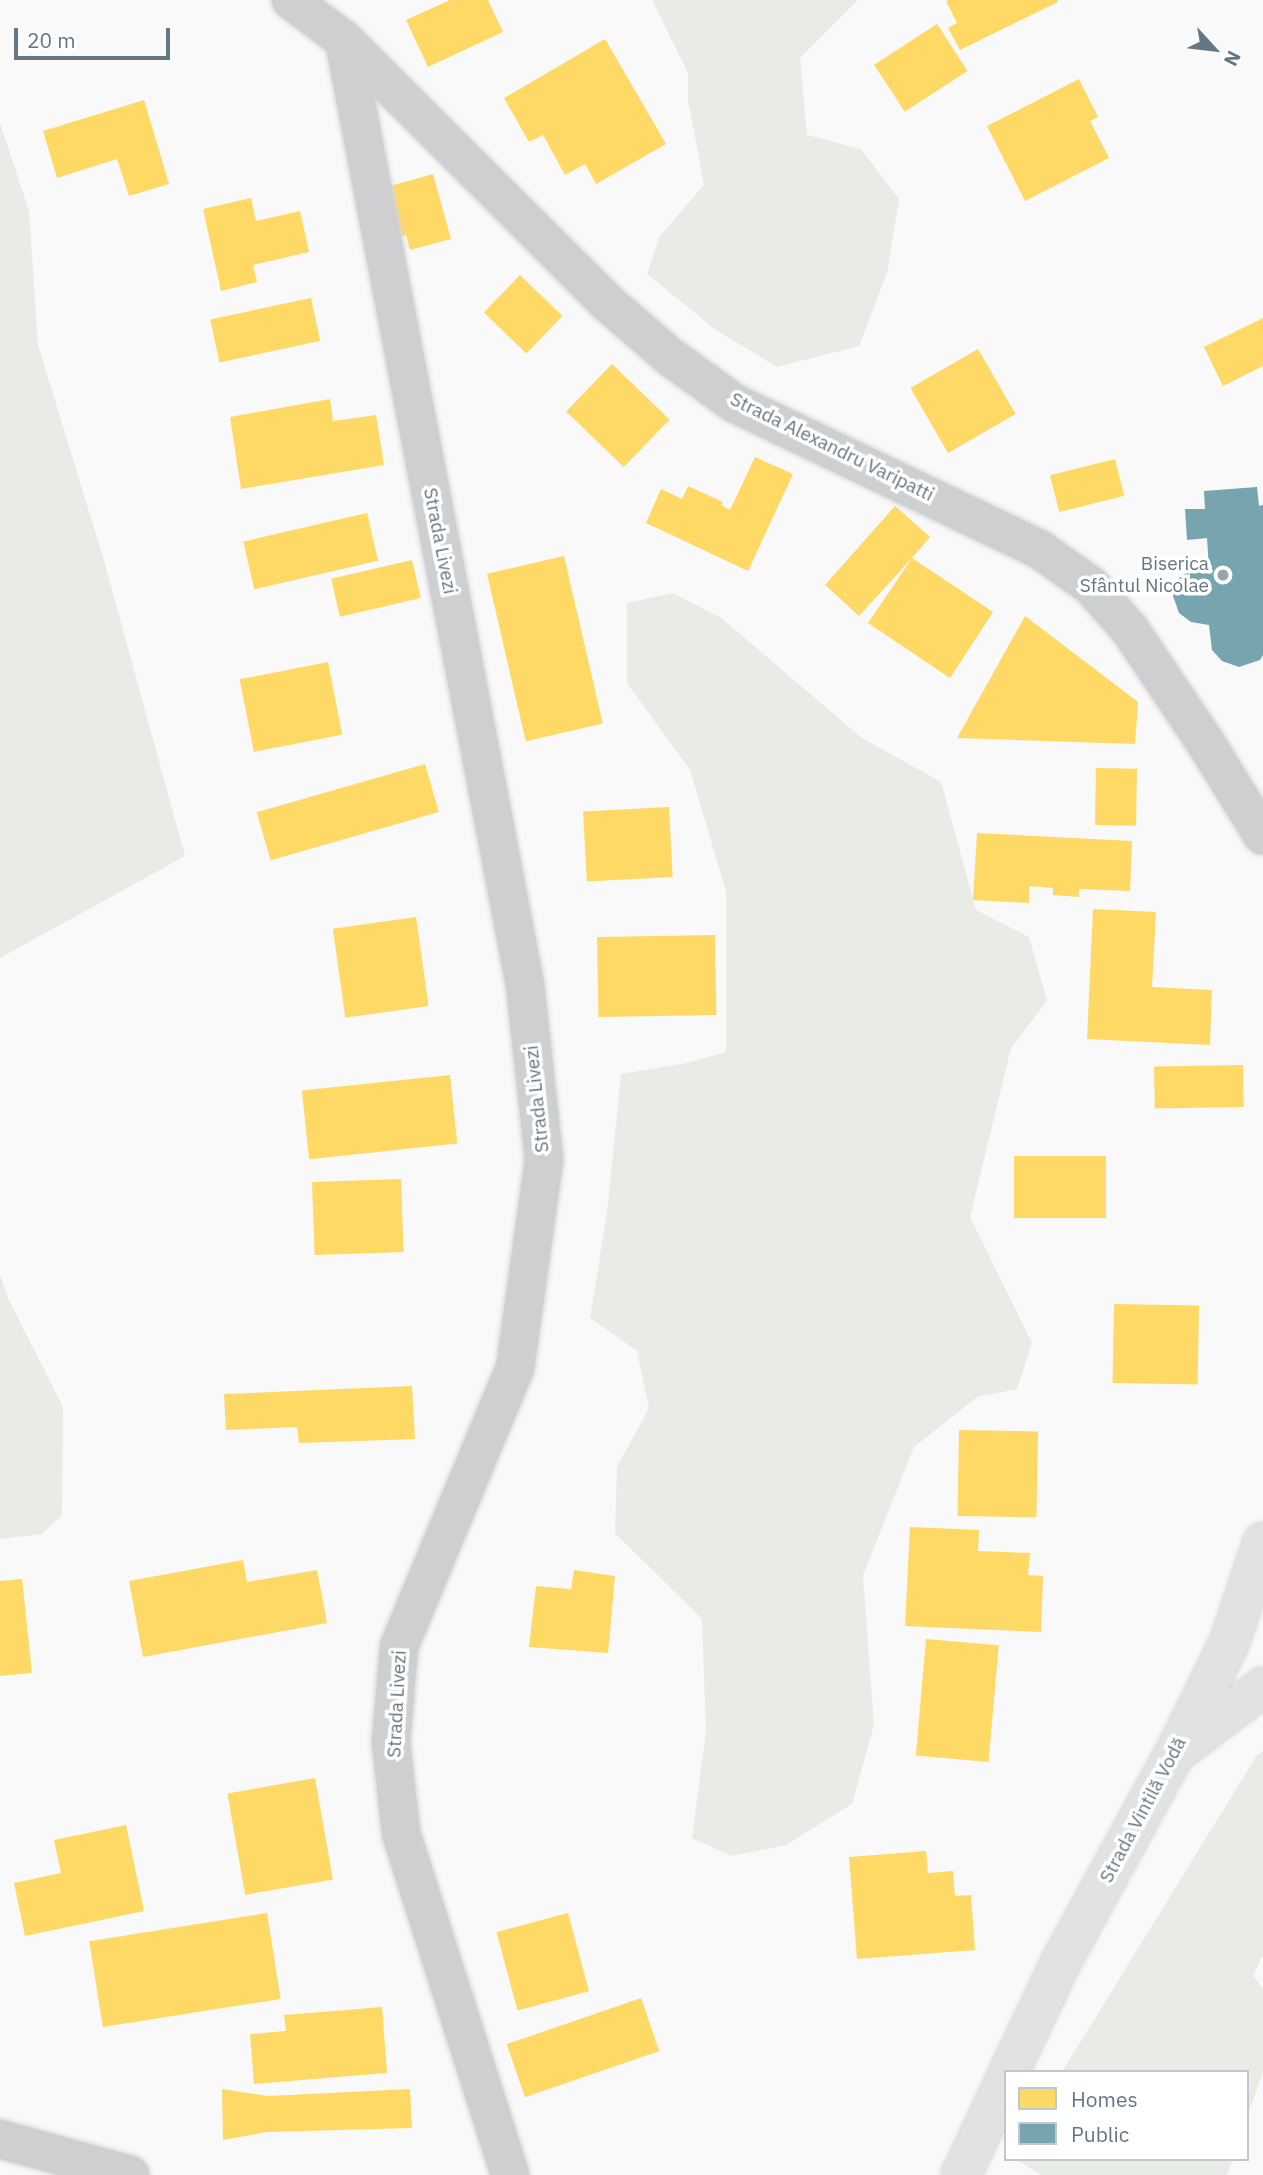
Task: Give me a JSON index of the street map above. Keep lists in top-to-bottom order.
{
  "streets": {
    "main road": ["Strada Vintilă Vodă"],
    "street": ["Strada Alexandru Varipatti", "Strada Livezi"]
  },
  "crossings": [
    ["Strada Alexandru Varipatti", "Strada Livezi"]
  ],
  "places": ["Biserica Sfântul Nicolae"],
  "legend": ["Homes", "Public"],
  "scale_bar": "20 m",
  "north": "bottom right"
}
